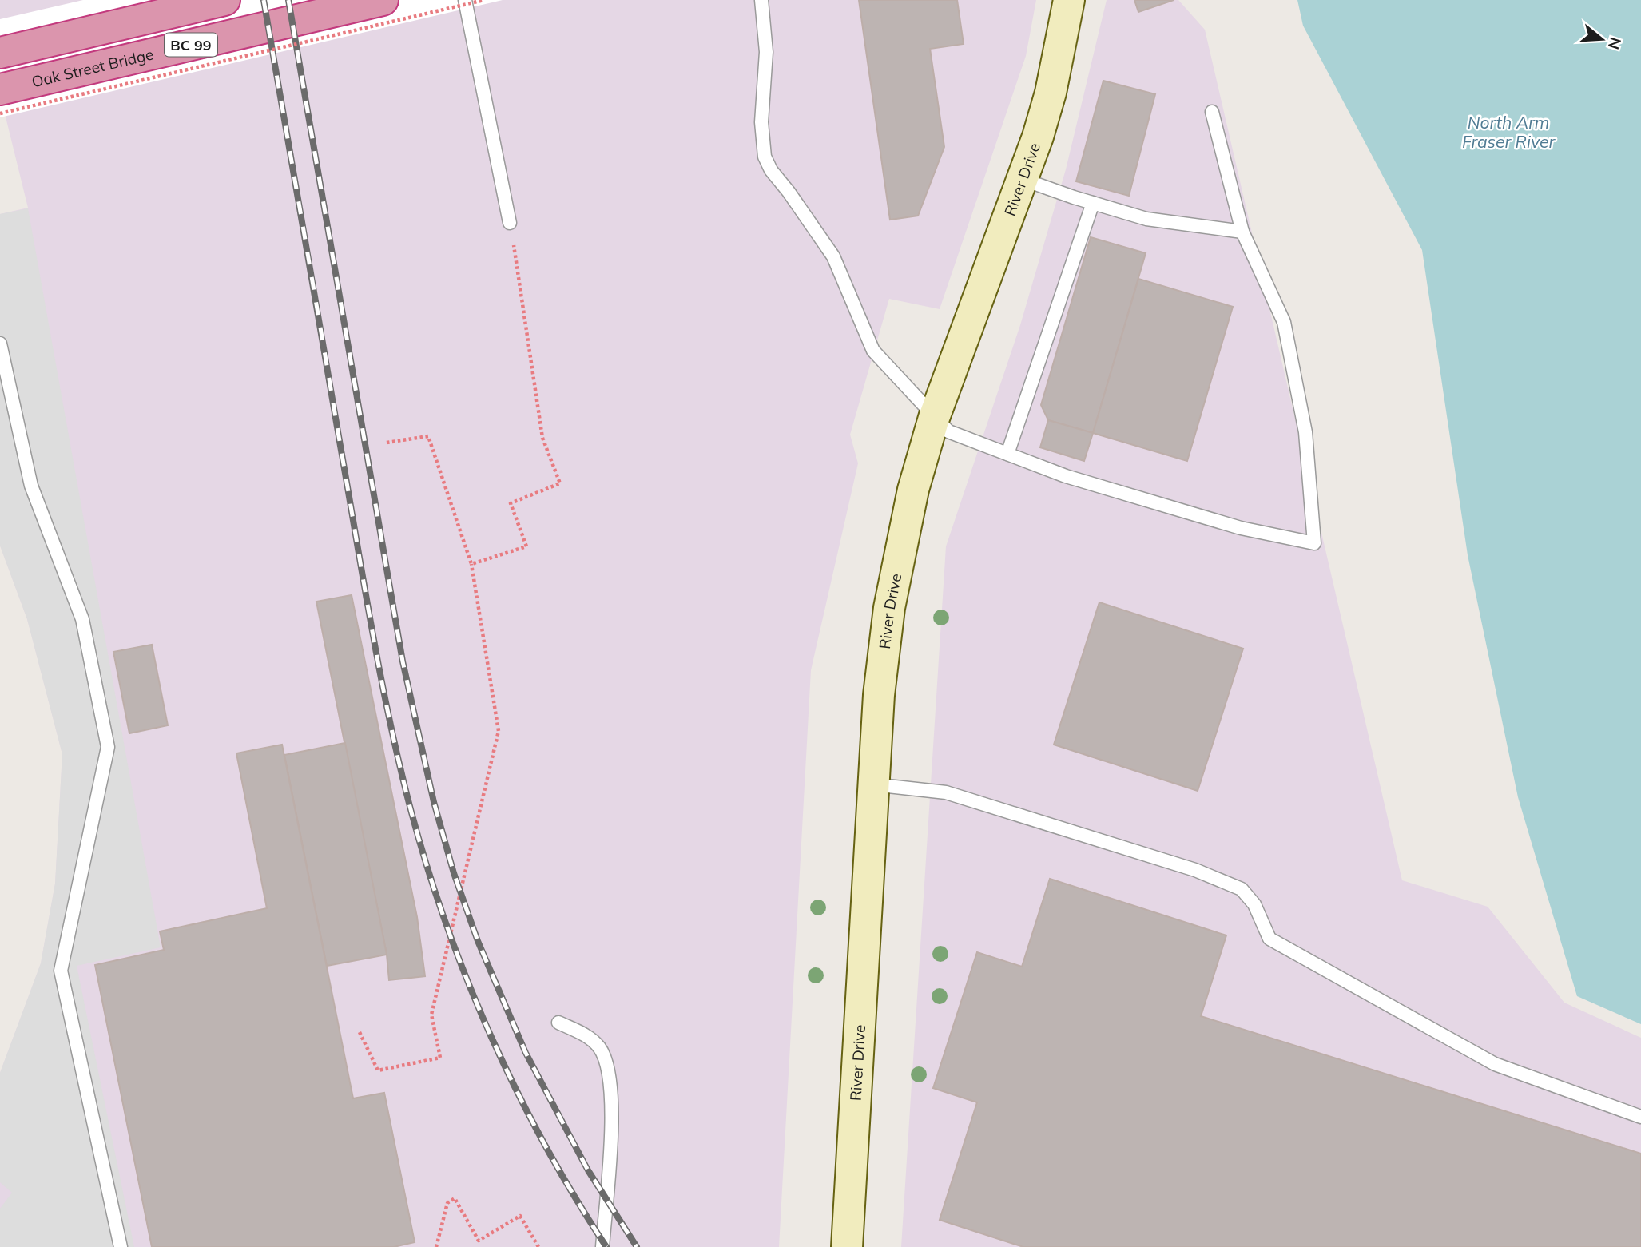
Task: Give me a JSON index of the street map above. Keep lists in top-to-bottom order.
{
  "streets": {
    "highway": ["BC 99", "Oak Street Bridge"],
    "street": ["River Drive"]
  },
  "water": ["North Arm Fraser River"],
  "north": "right"
}
